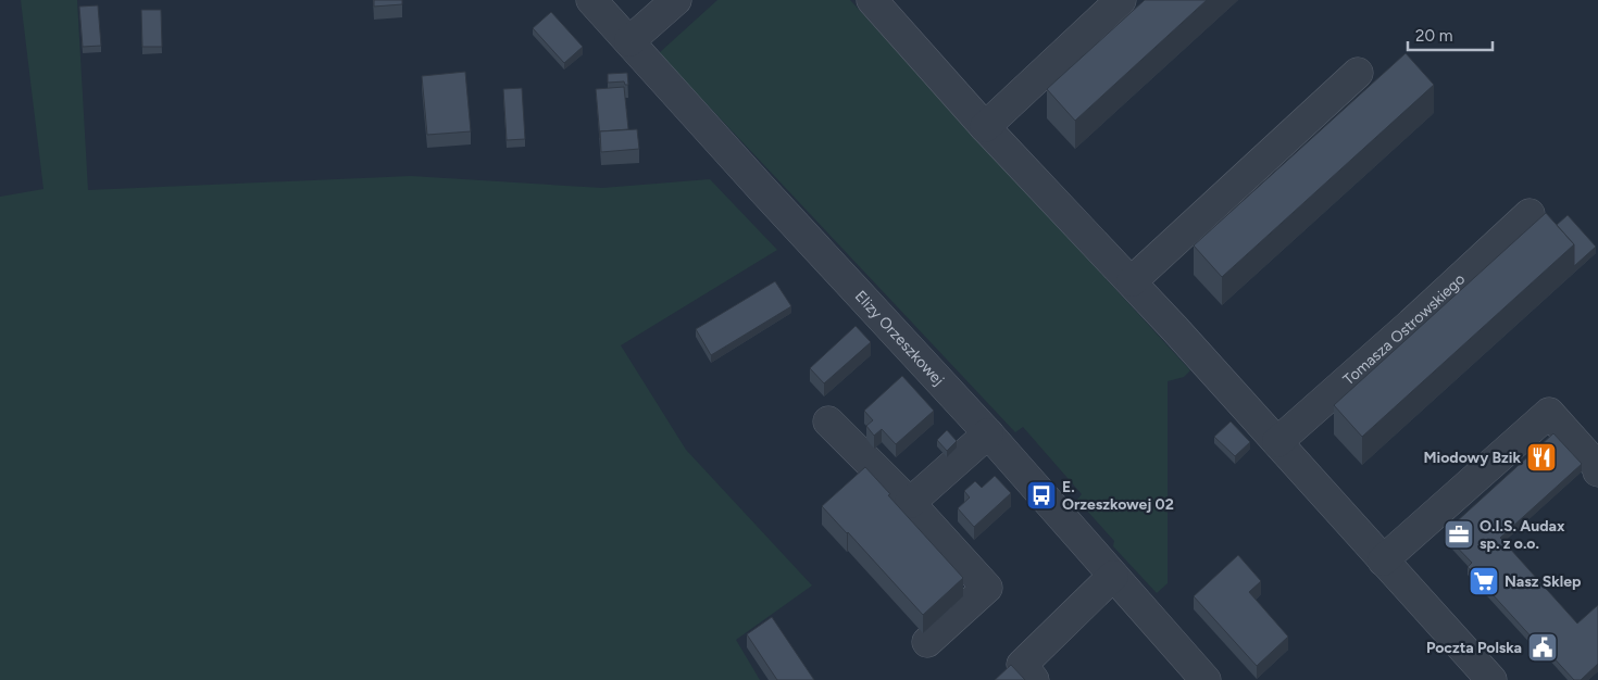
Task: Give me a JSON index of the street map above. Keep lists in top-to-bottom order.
{
  "streets": {
    "street": ["Tomasza Ostrowskiego", "Elizy Orzeszkowej"]
  },
  "places": {
    "restaurant": ["Miodowy Bzik"],
    "bus stop": ["E. Orzeszkowej 02"],
    "office": ["O.I.S. Audax sp. z o.o."],
    "supermarket": ["Nasz Sklep"],
    "public building": ["Poczta Polska"]
  },
  "scale_bar": "20 m"
}
